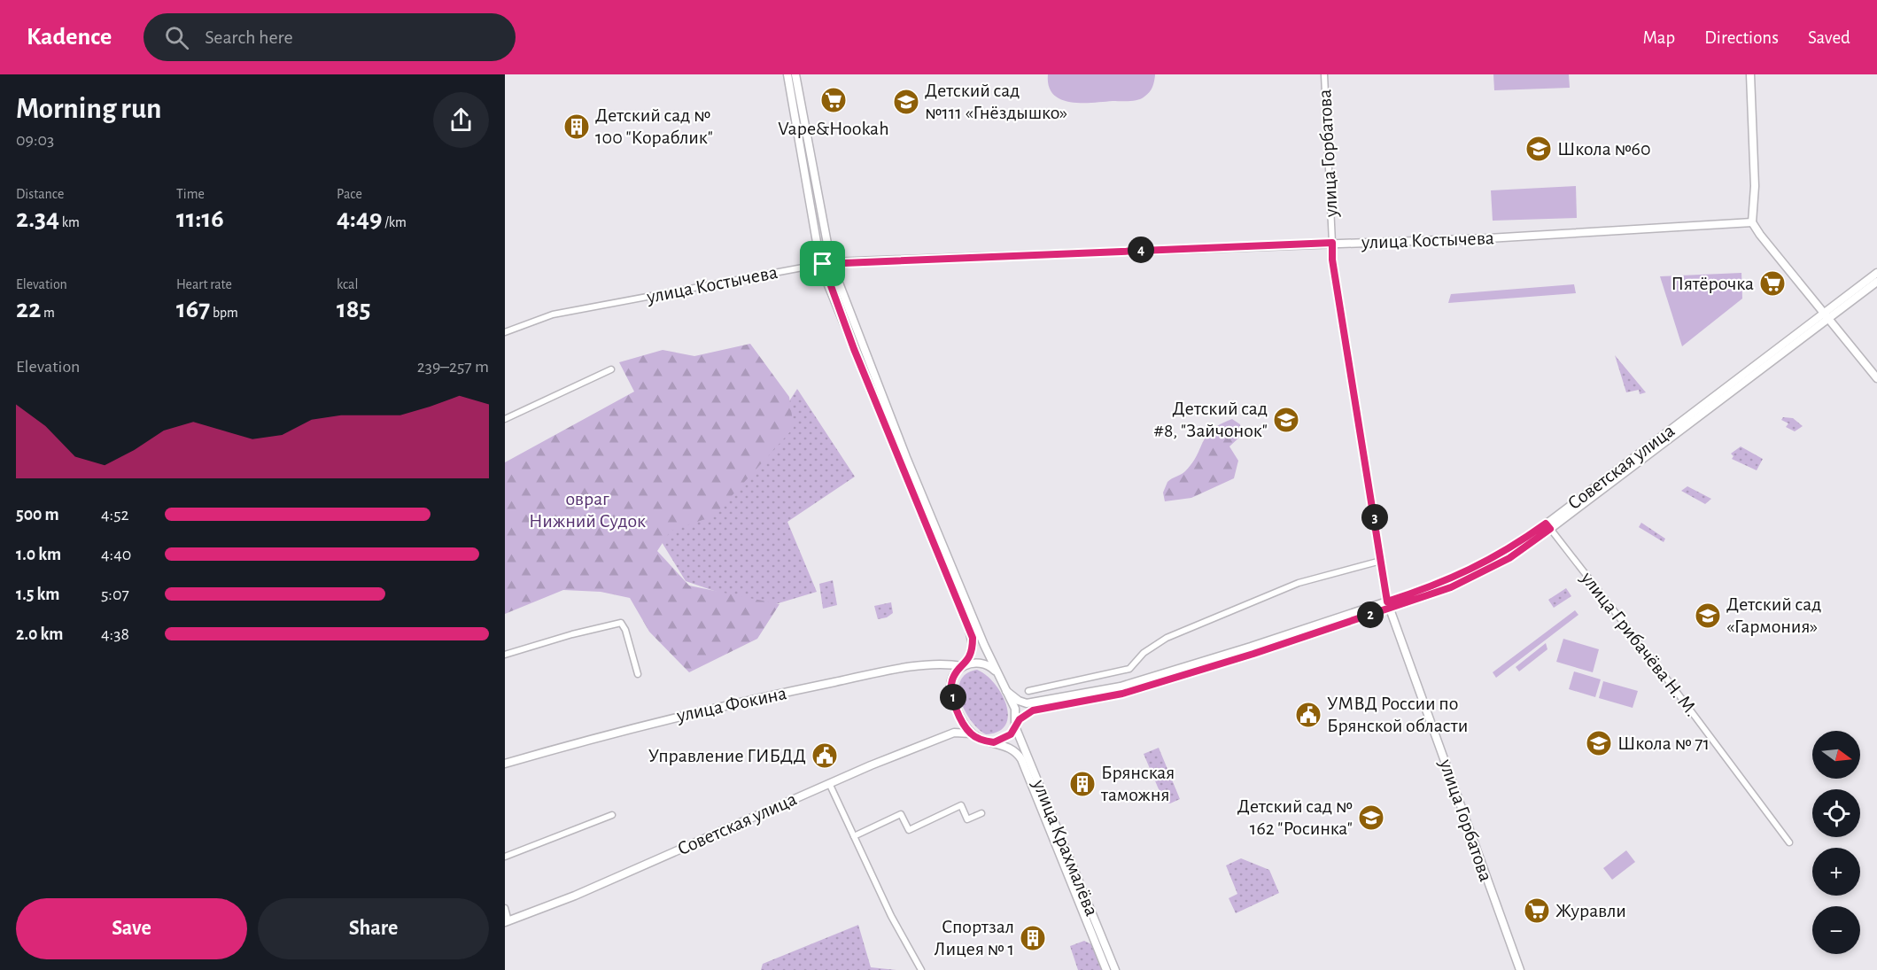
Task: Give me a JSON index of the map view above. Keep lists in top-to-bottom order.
{
  "streets": {
    "main road": [
      "улица Горбатова",
      "улица Костычева",
      "Советская улица",
      "улица Фокина",
      "улица Крахмалёва"
    ],
    "street": ["улица Грибачёва Н. М."]
  },
  "crossings": [
    ["улица Горбатова", "улица Костычева"],
    ["улица Горбатова", "Советская улица"],
    ["Советская улица", "улица Грибачёва Н. М."],
    ["Советская улица", "улица Фокина"],
    ["Советская улица", "улица Крахмалёва"],
    ["улица Фокина", "улица Крахмалёва"]
  ],
  "parks": ["овраг Нижний Судок"],
  "places": {
    "supermarket": ["Vape&Hookah", "Пятёрочка", "Журавли"],
    "school or university": [
      "Детский сад №111 «Гнёздышко»",
      "Школа №60",
      "Детский сад #8, \"Зайчонок\"",
      "Детский сад «Гармония»",
      "Школа № 71",
      "Детский сад № 162 \"Росинка\""
    ],
    "building": ["Детский сад № 100 \"Кораблик\"", "Брянская таможня", "Спортзал Лицея № 1"],
    "public building": ["УМВД России по Брянской области", "Управление ГИБДД"]
  },
  "north": "right",
  "page": {
    "header": "Kadence",
    "search": "Search here",
    "nav": ["Map", "Directions", "Saved"],
    "heading": ["Morning run", "09:03"],
    "stats": [
      ["Distance", "2.34 km"],
      ["Time", "11:16"],
      ["Pace", "4:49 /km"],
      ["Elevation", "22 m"],
      ["Heart rate", "167 bpm"],
      ["kcal", "185"]
    ],
    "pins": [
      "4",
      "3",
      "2",
      "1"
    ],
    "chart": ["Elevation", "239–257 m"],
    "list": [
      {
        "name": "500 m",
        "note": "4:52"
      },
      {
        "name": "1.0 km",
        "note": "4:40"
      },
      {
        "name": "1.5 km",
        "note": "5:07"
      },
      {
        "name": "2.0 km",
        "note": "4:38"
      }
    ],
    "map_buttons": ["+", "−"],
    "buttons": ["Save", "Share"]
  }
}
